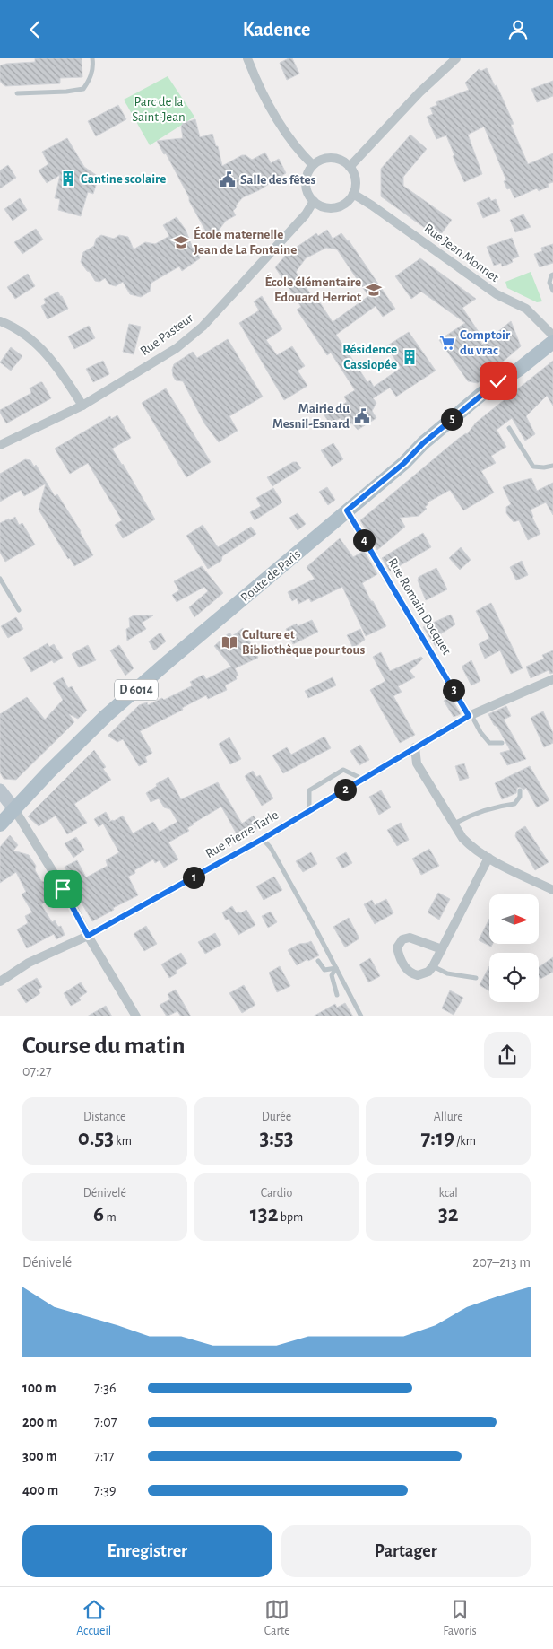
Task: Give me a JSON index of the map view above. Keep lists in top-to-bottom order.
{
  "streets": {
    "main road": ["Route de Paris", "D 6014"],
    "street": [
      "Rue Jean Monnet",
      "Rue Pasteur",
      "Rue Romain Docquet",
      "Rue Pierre Tarle"
    ]
  },
  "crossings": [
    ["Rue Jean Monnet", "Rue Pasteur"],
    ["Route de Paris", "Rue Romain Docquet"],
    ["Rue Romain Docquet", "Rue Pierre Tarle"]
  ],
  "parks": ["Parc de la Saint-Jean"],
  "places": {
    "building": ["Cantine scolaire", "Résidence Cassiopée"],
    "public building": ["Salle des fêtes", "Mairie du Mesnil-Esnard"],
    "school or university": ["École maternelle Jean de La Fontaine", "École élémentaire Edouard Herriot"],
    "supermarket": ["Comptoir du vrac"],
    "library": ["Culture et Bibliothèque pour tous"]
  },
  "north": "right",
  "page": {
    "header": "Kadence",
    "pins": [
      "5",
      "4",
      "3",
      "2",
      "1"
    ],
    "heading": ["Course du matin", "07:27"],
    "stats": [
      ["Distance", "0.53 km"],
      ["Durée", "3:53"],
      ["Allure", "7:19 /km"],
      ["Dénivelé", "6 m"],
      ["Cardio", "132 bpm"],
      ["kcal", "32"]
    ],
    "chart": ["Dénivelé", "207–213 m"],
    "list": [
      {
        "name": "100 m",
        "note": "7:36"
      },
      {
        "name": "200 m",
        "note": "7:07"
      },
      {
        "name": "300 m",
        "note": "7:17"
      },
      {
        "name": "400 m",
        "note": "7:39"
      }
    ],
    "buttons": ["Enregistrer", "Partager"],
    "tabs": ["Accueil", "Carte", "Favoris"]
  }
}
